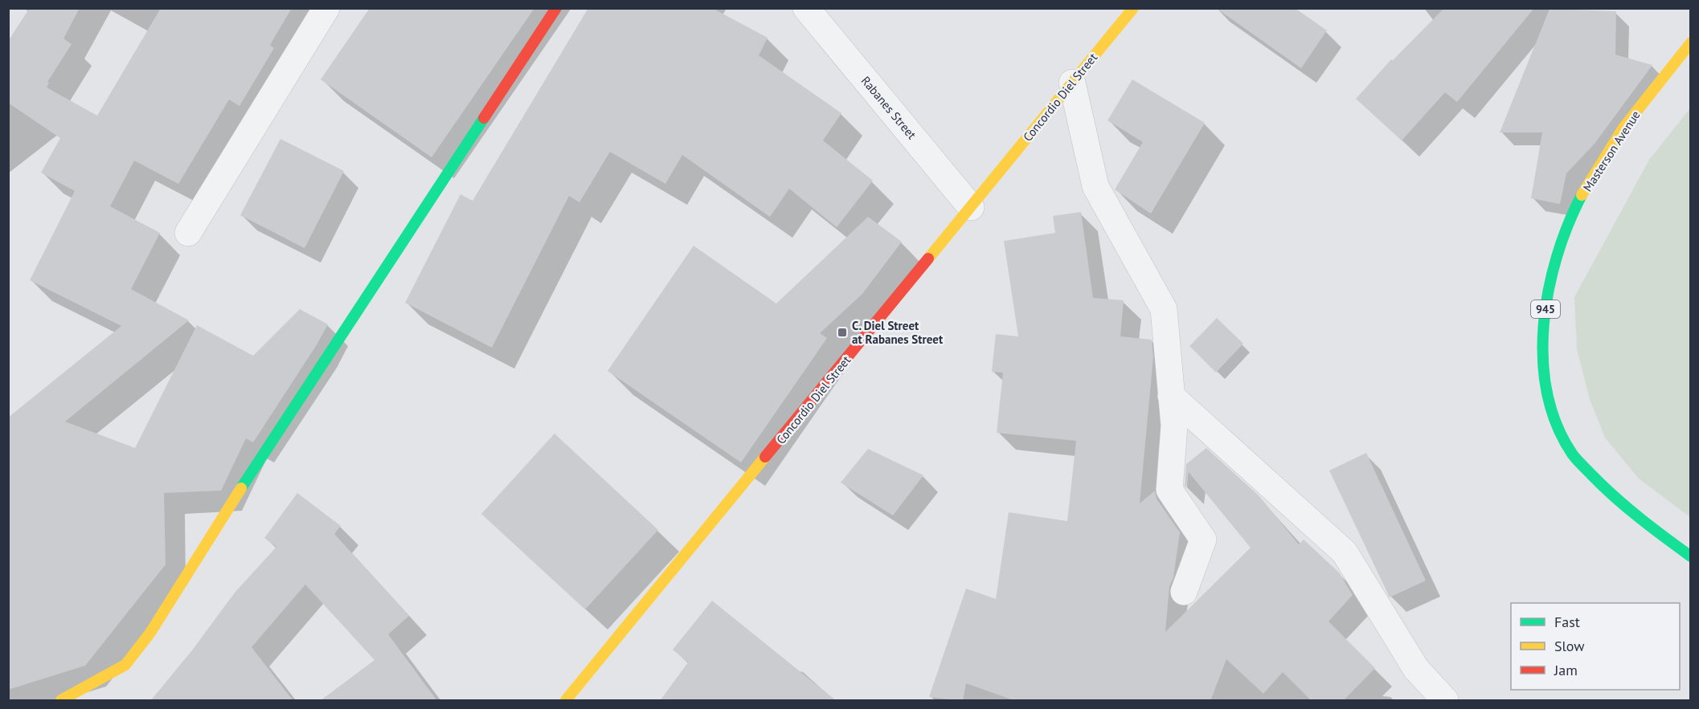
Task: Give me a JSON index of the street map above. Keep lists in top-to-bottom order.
{
  "streets": {
    "main road": ["Concordio Diel Street", "Masterson Avenue", "945"],
    "street": ["Rabanes Street"]
  },
  "crossings": [
    ["Concordio Diel Street", "Rabanes Street"]
  ],
  "places": {
    "transit": ["C. Diel Street at Rabanes Street"]
  },
  "legend": ["Fast", "Slow", "Jam"]
}
